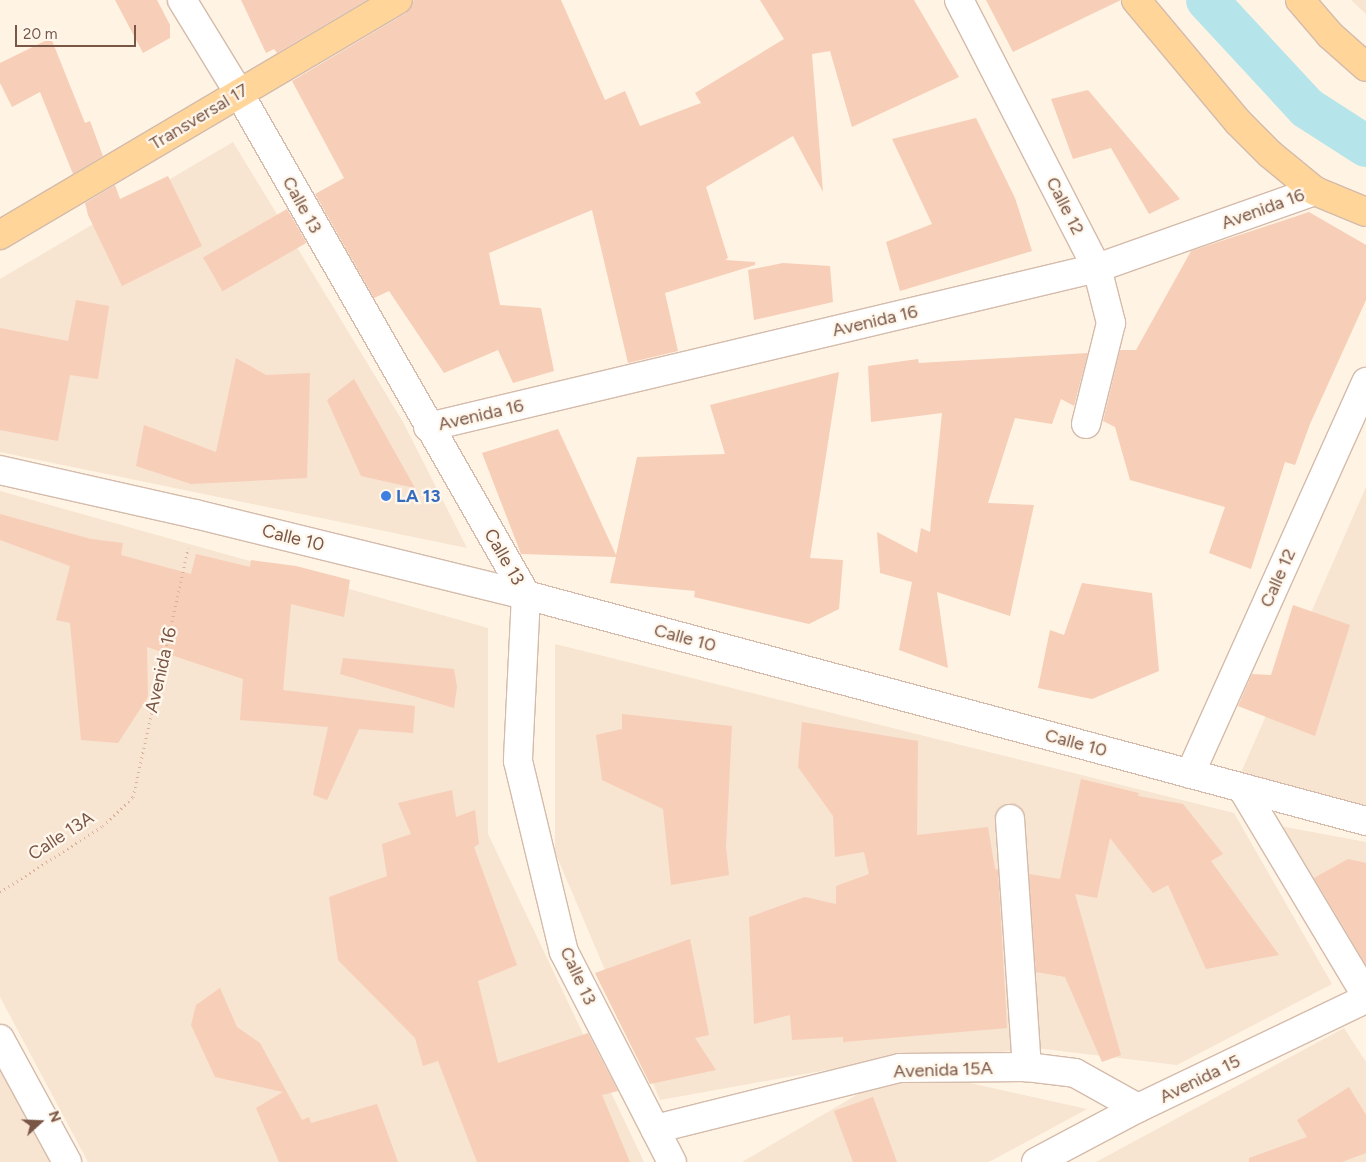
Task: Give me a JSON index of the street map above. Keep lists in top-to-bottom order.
{
  "streets": {
    "main road": ["Transversal 17"],
    "street": [
      "Calle 13",
      "Calle 12",
      "Avenida 16",
      "Calle 10",
      "Avenida 15A",
      "Avenida 15"
    ],
    "path": ["Calle 13A"]
  },
  "crossings": [
    ["Transversal 17", "Calle 13"],
    ["Calle 13", "Avenida 16"],
    ["Calle 13", "Calle 10"],
    ["Calle 13", "Avenida 15A"],
    ["Calle 12", "Avenida 16"],
    ["Calle 12", "Calle 10"],
    ["Avenida 16", "Calle 10"],
    ["Avenida 16", "Calle 13A"],
    ["Avenida 15A", "Avenida 15"]
  ],
  "places": ["LA 13"],
  "scale_bar": "20 m",
  "north": "right"
}
